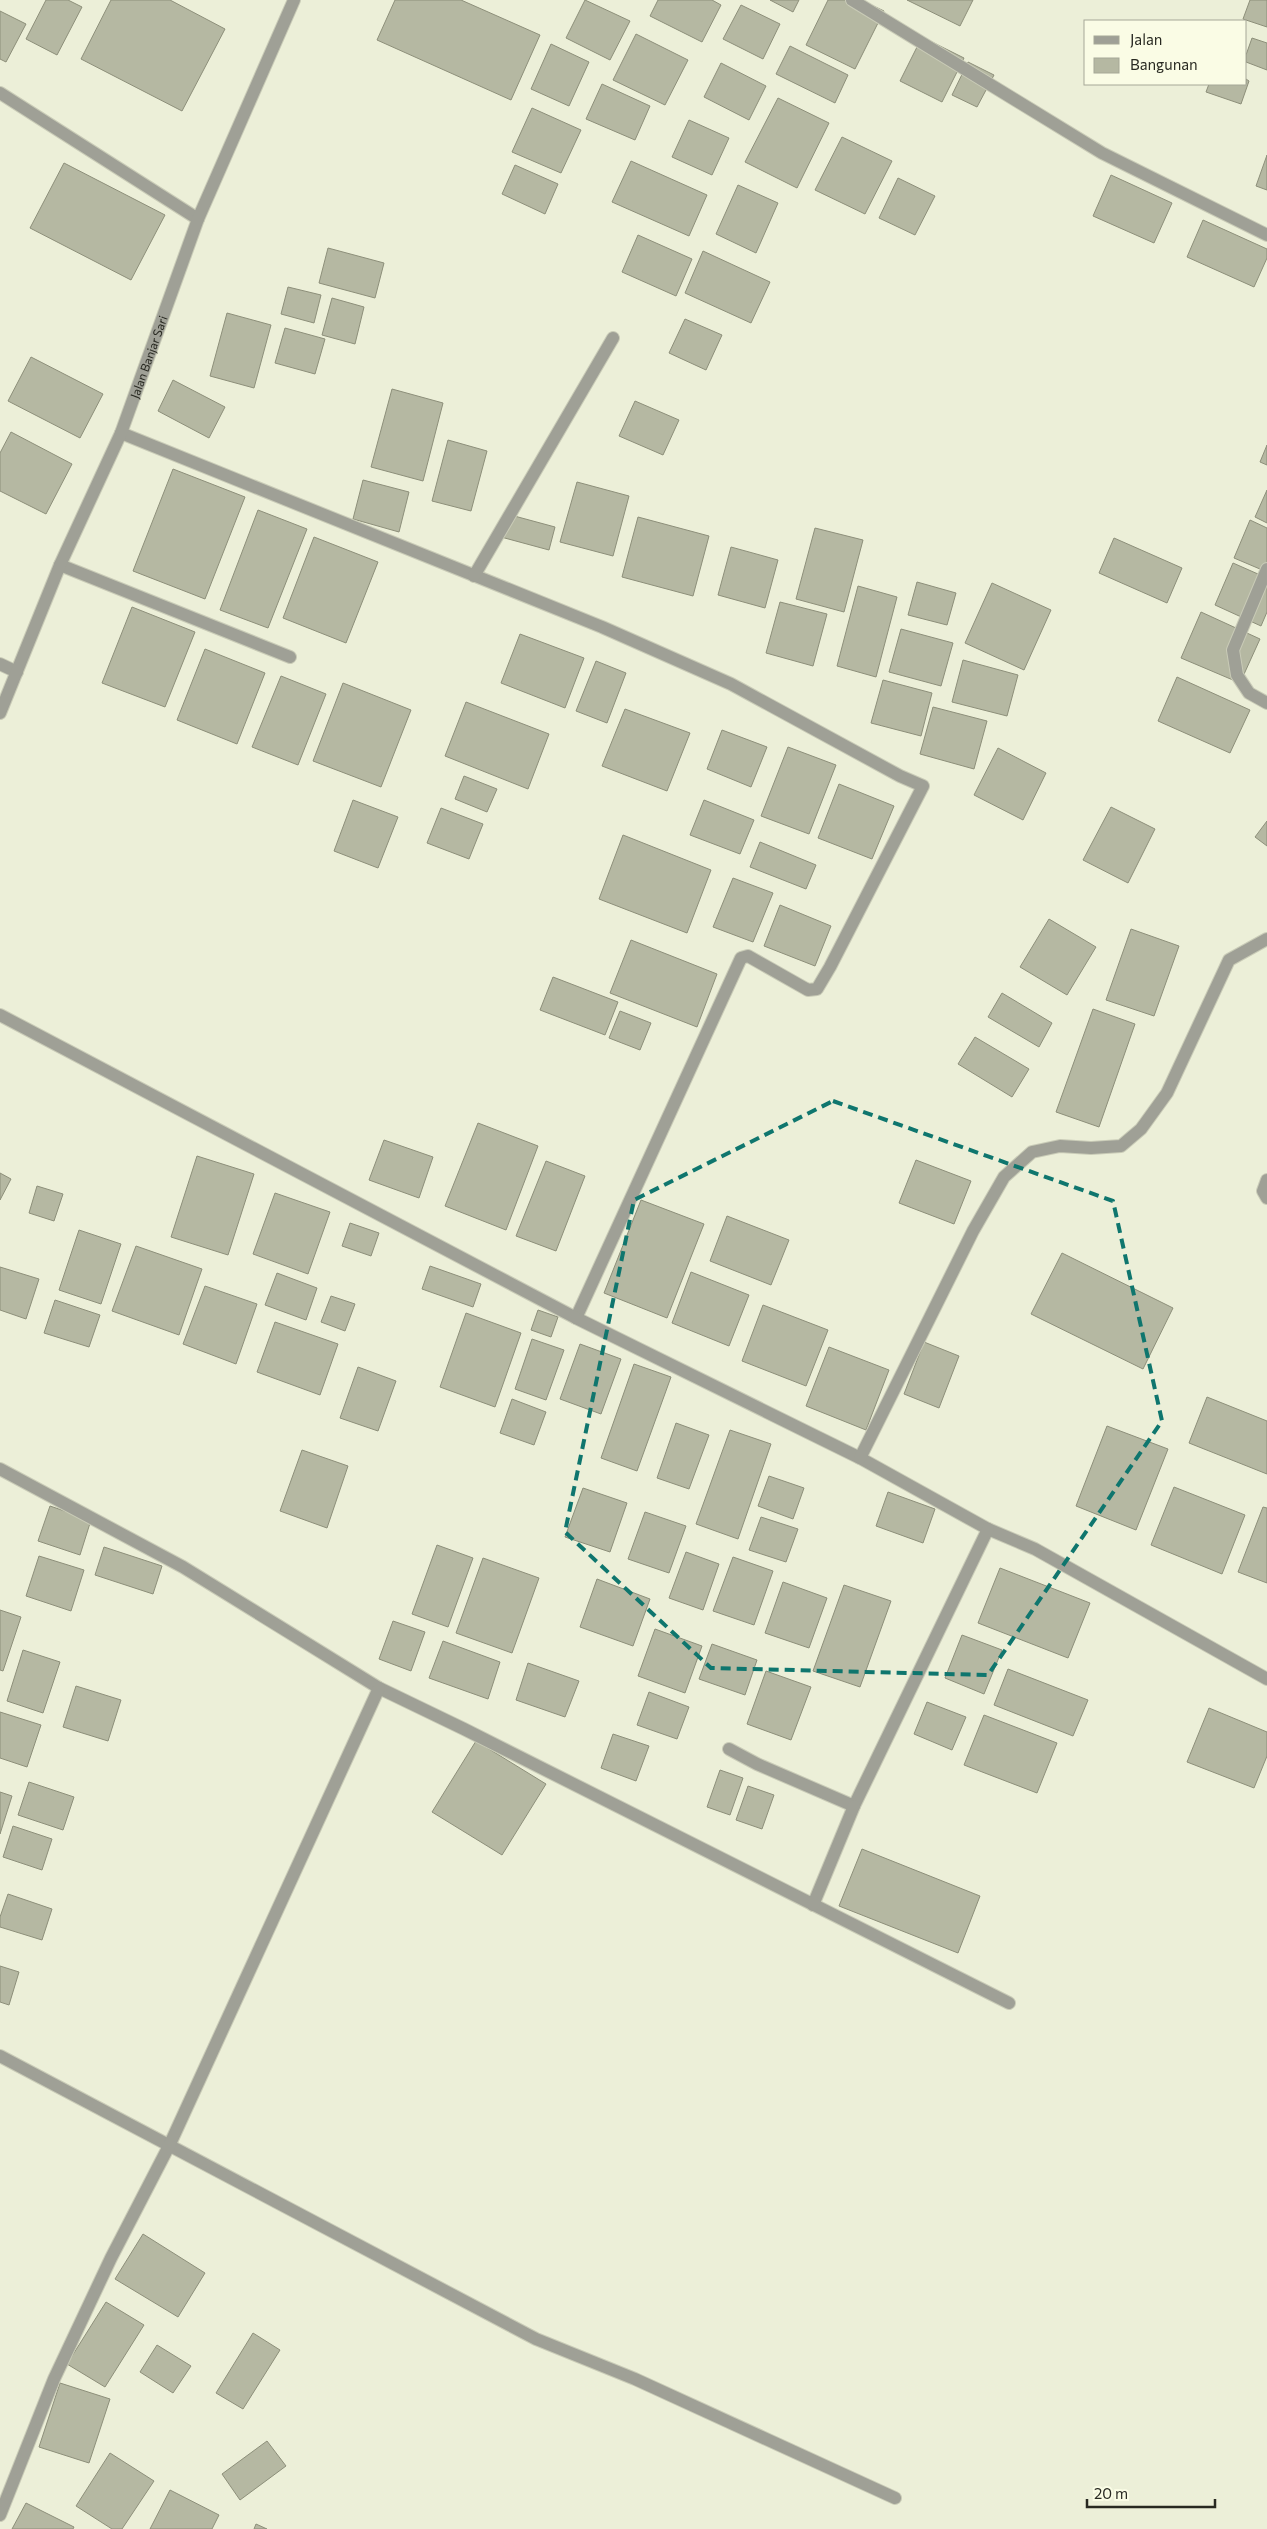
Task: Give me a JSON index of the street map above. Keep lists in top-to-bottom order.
{
  "streets": {
    "street": ["Jalan Banjar Sari"]
  },
  "legend": ["Jalan", "Bangunan"],
  "scale_bar": "20 m"
}
